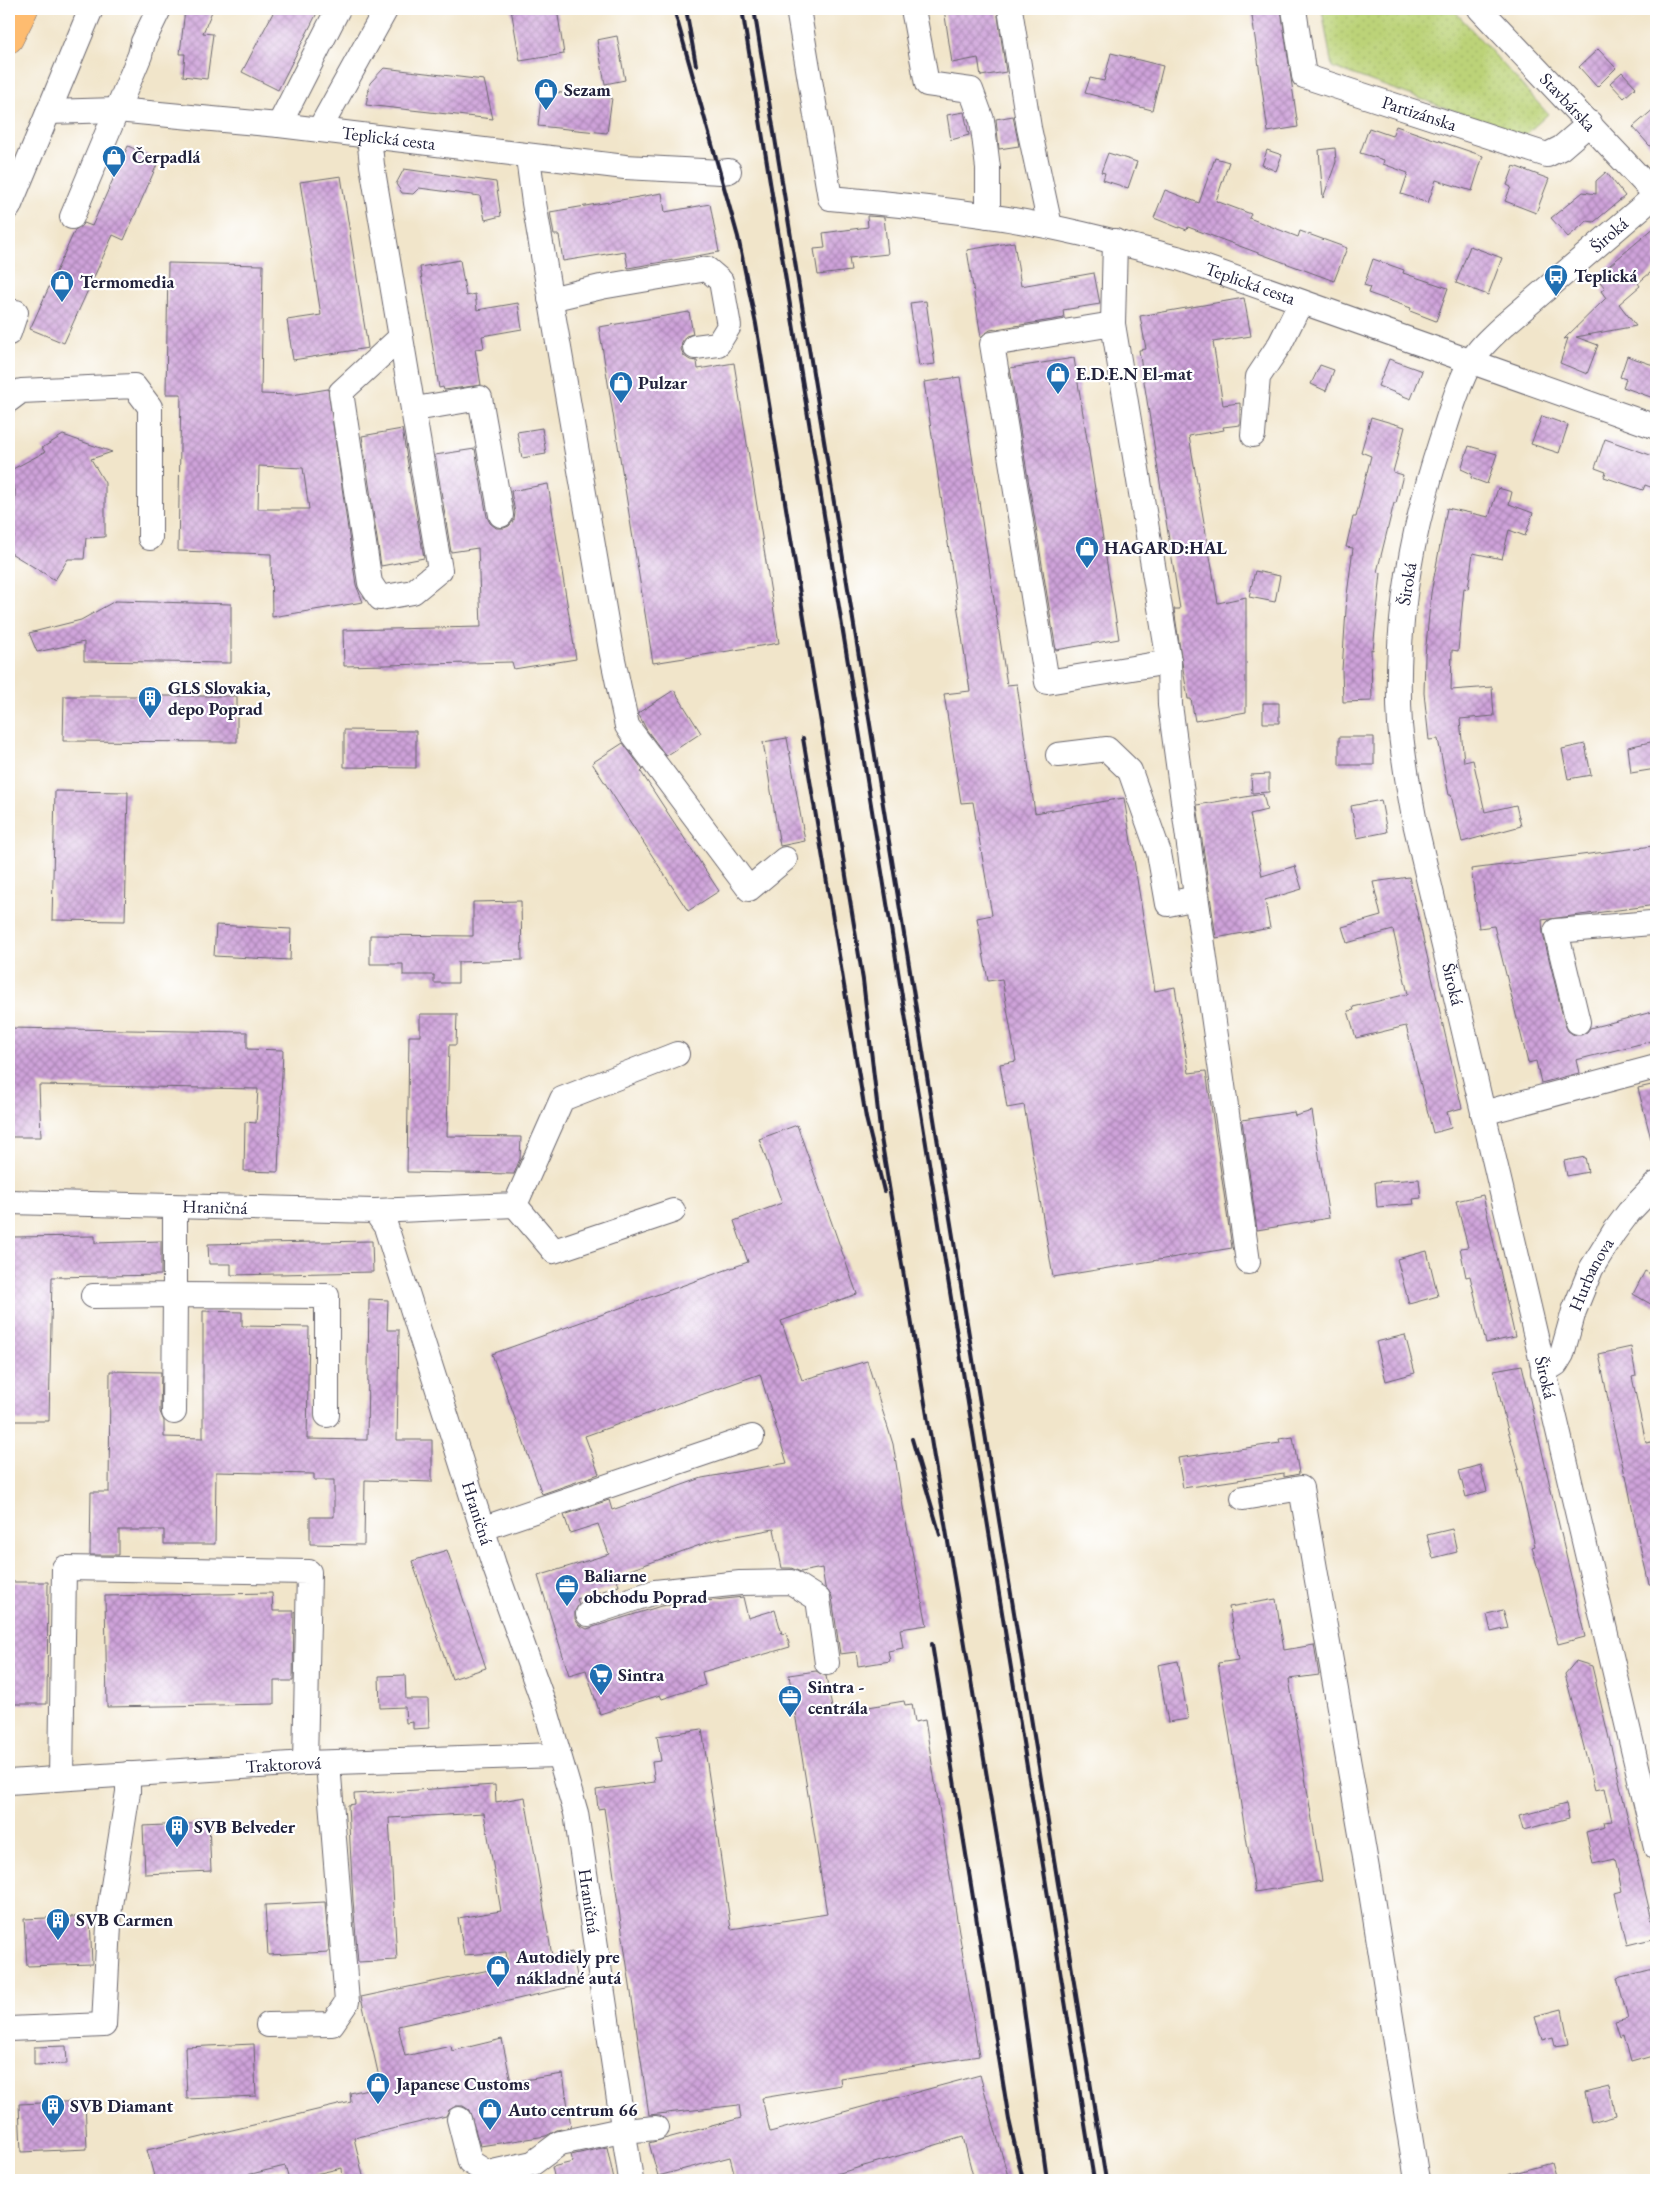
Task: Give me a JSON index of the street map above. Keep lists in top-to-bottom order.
{
  "streets": {
    "street": [
      "Stavbárska",
      "Partizánska",
      "Teplická cesta",
      "Široká",
      "Hraničná",
      "Hurbanova",
      "Traktorová"
    ]
  },
  "crossings": [
    ["Stavbárska", "Partizánska"],
    ["Stavbárska", "Široká"],
    ["Teplická cesta", "Široká"],
    ["Široká", "Hurbanova"],
    ["Hraničná", "Traktorová"]
  ],
  "places": {
    "shop": [
      "Sezam",
      "Čerpadlá",
      "Termomedia",
      "E.D.E.N El-mat",
      "Pulzar",
      "HAGARD:HAL",
      "Autodiely pre nákladné autá",
      "Japanese Customs",
      "Auto centrum 66"
    ],
    "bus stop": ["Teplická"],
    "building": [
      "GLS Slovakia, depo Poprad",
      "SVB Belveder",
      "SVB Carmen",
      "SVB Diamant"
    ],
    "office": ["Baliarne obchodu Poprad", "Sintra - centrála"],
    "supermarket": ["Sintra"]
  }
}
